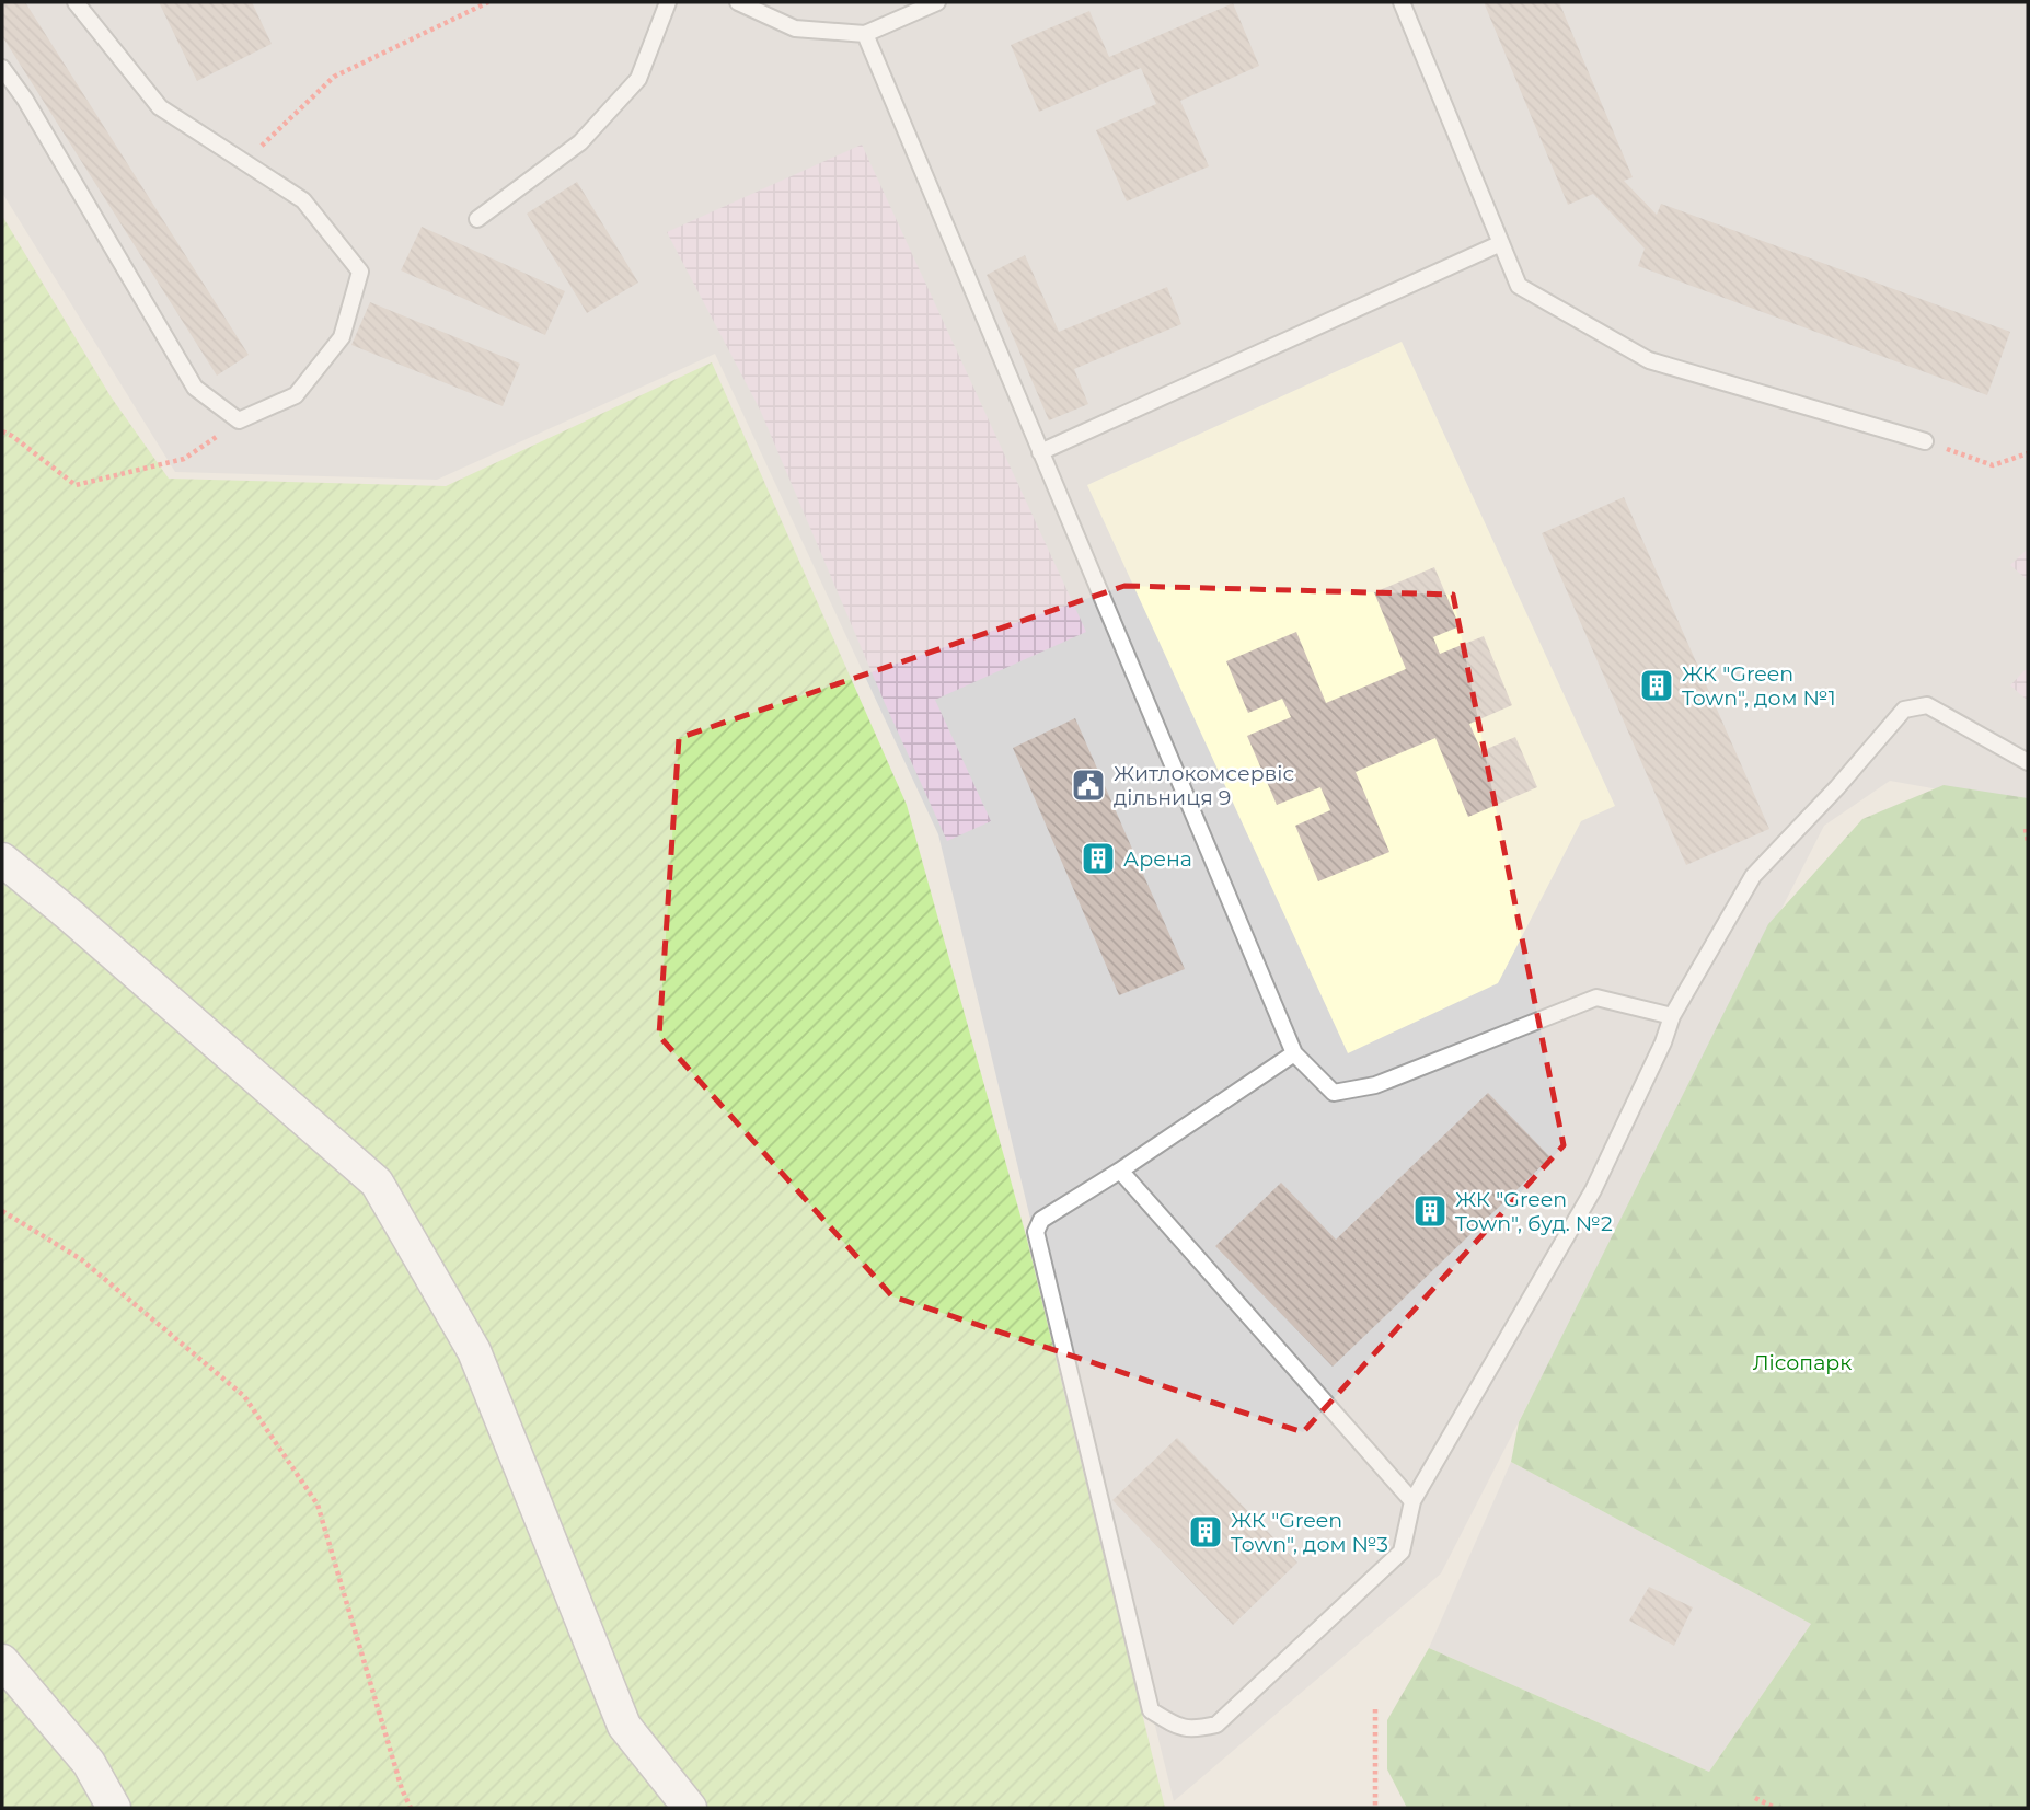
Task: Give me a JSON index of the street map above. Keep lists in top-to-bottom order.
{
  "parks": ["Лісопарк"],
  "places": {
    "building": [
      "ЖК \"Green Town\", дом №1",
      "Арена",
      "ЖК \"Green Town\", буд. №2",
      "ЖК \"Green Town\", дом №3"
    ],
    "public building": ["Житлокомсервіс дільниця 9"]
  }
}
